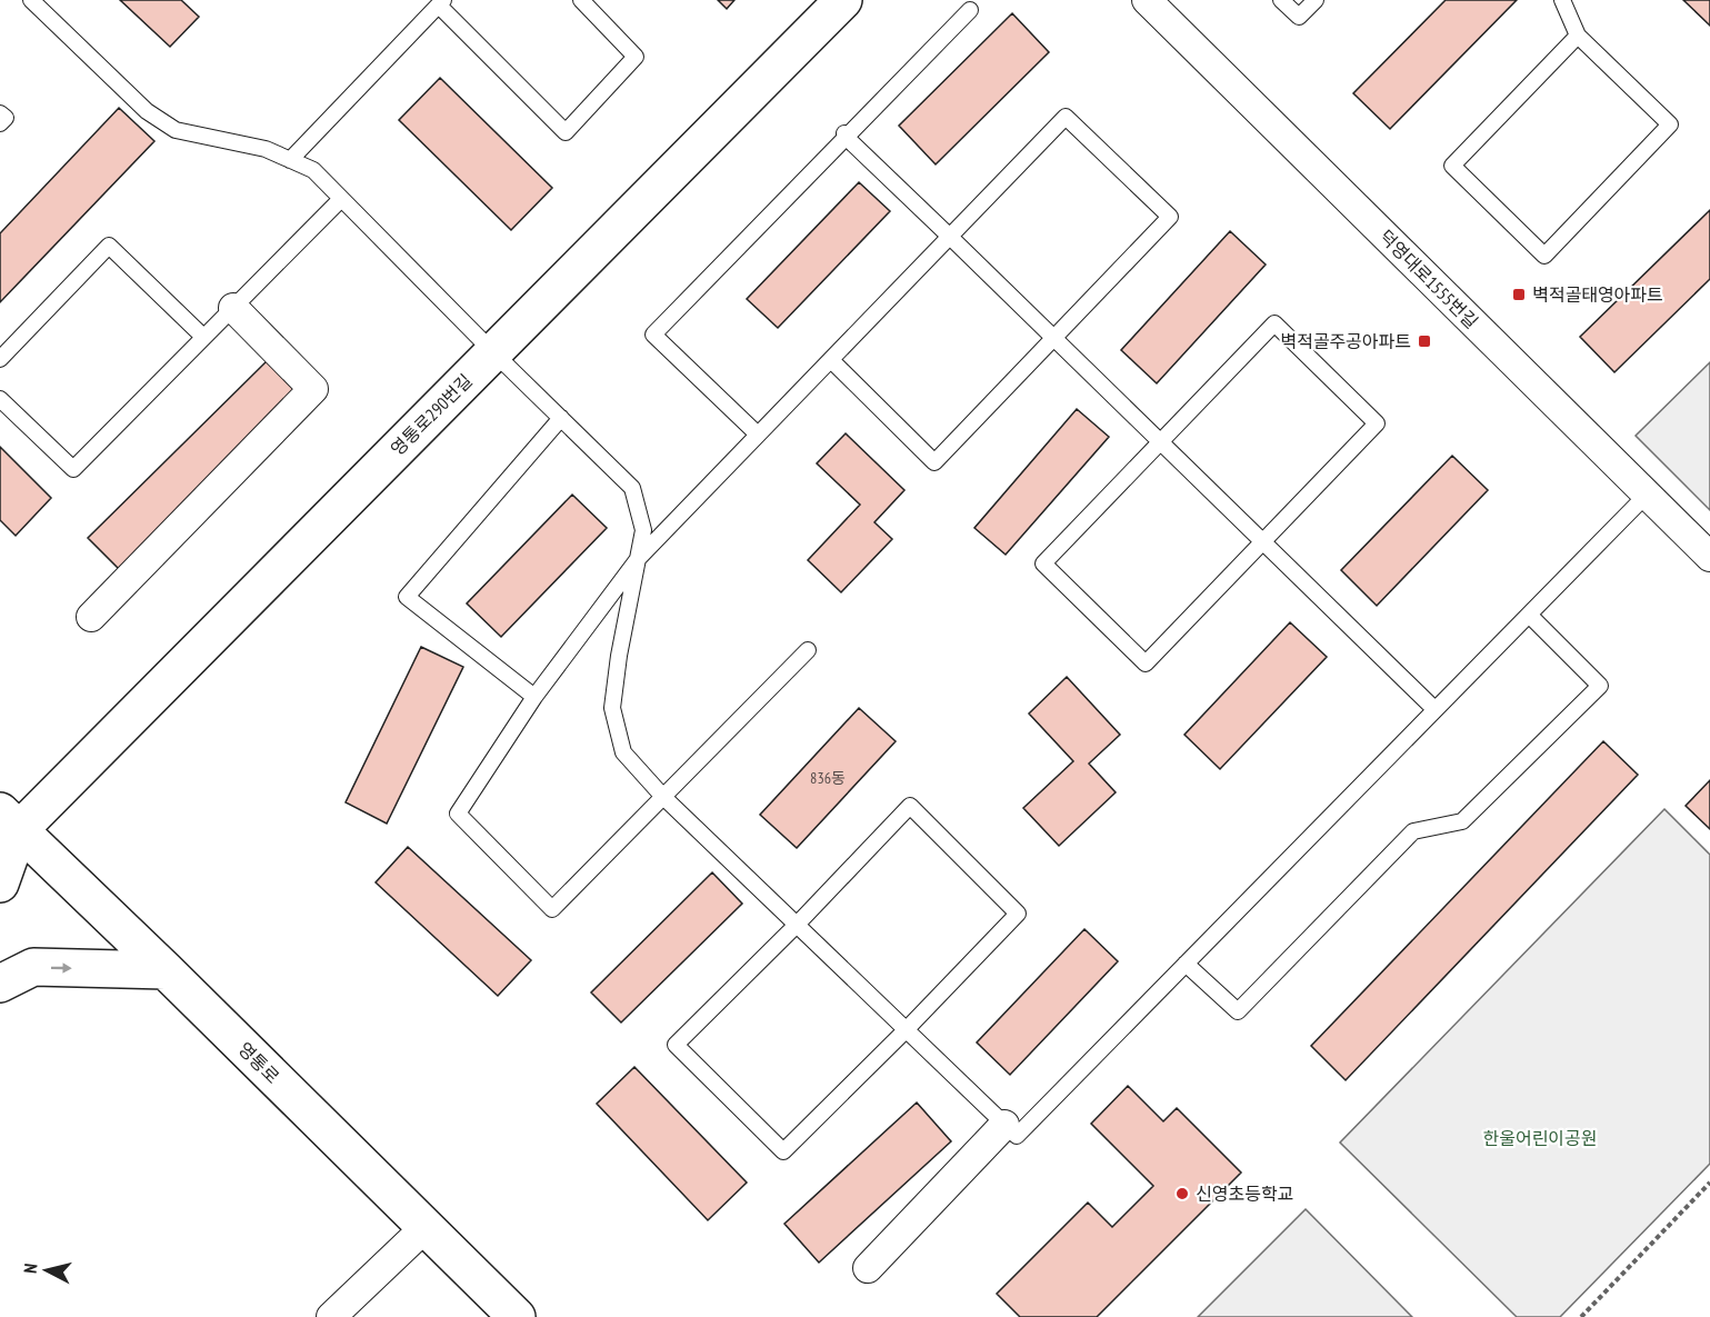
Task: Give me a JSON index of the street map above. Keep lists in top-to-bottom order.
{
  "streets": {
    "street": ["덕영대로1555번길", "영통로290번길", "영통로"]
  },
  "crossings": [
    ["영통로290번길", "영통로"]
  ],
  "parks": ["한울어린이공원"],
  "places": {
    "transit": ["벽적골태영아파트", "벽적골주공아파트"],
    "other": ["신영초등학교"]
  },
  "house_numbers": ["836동"],
  "north": "left"
}
